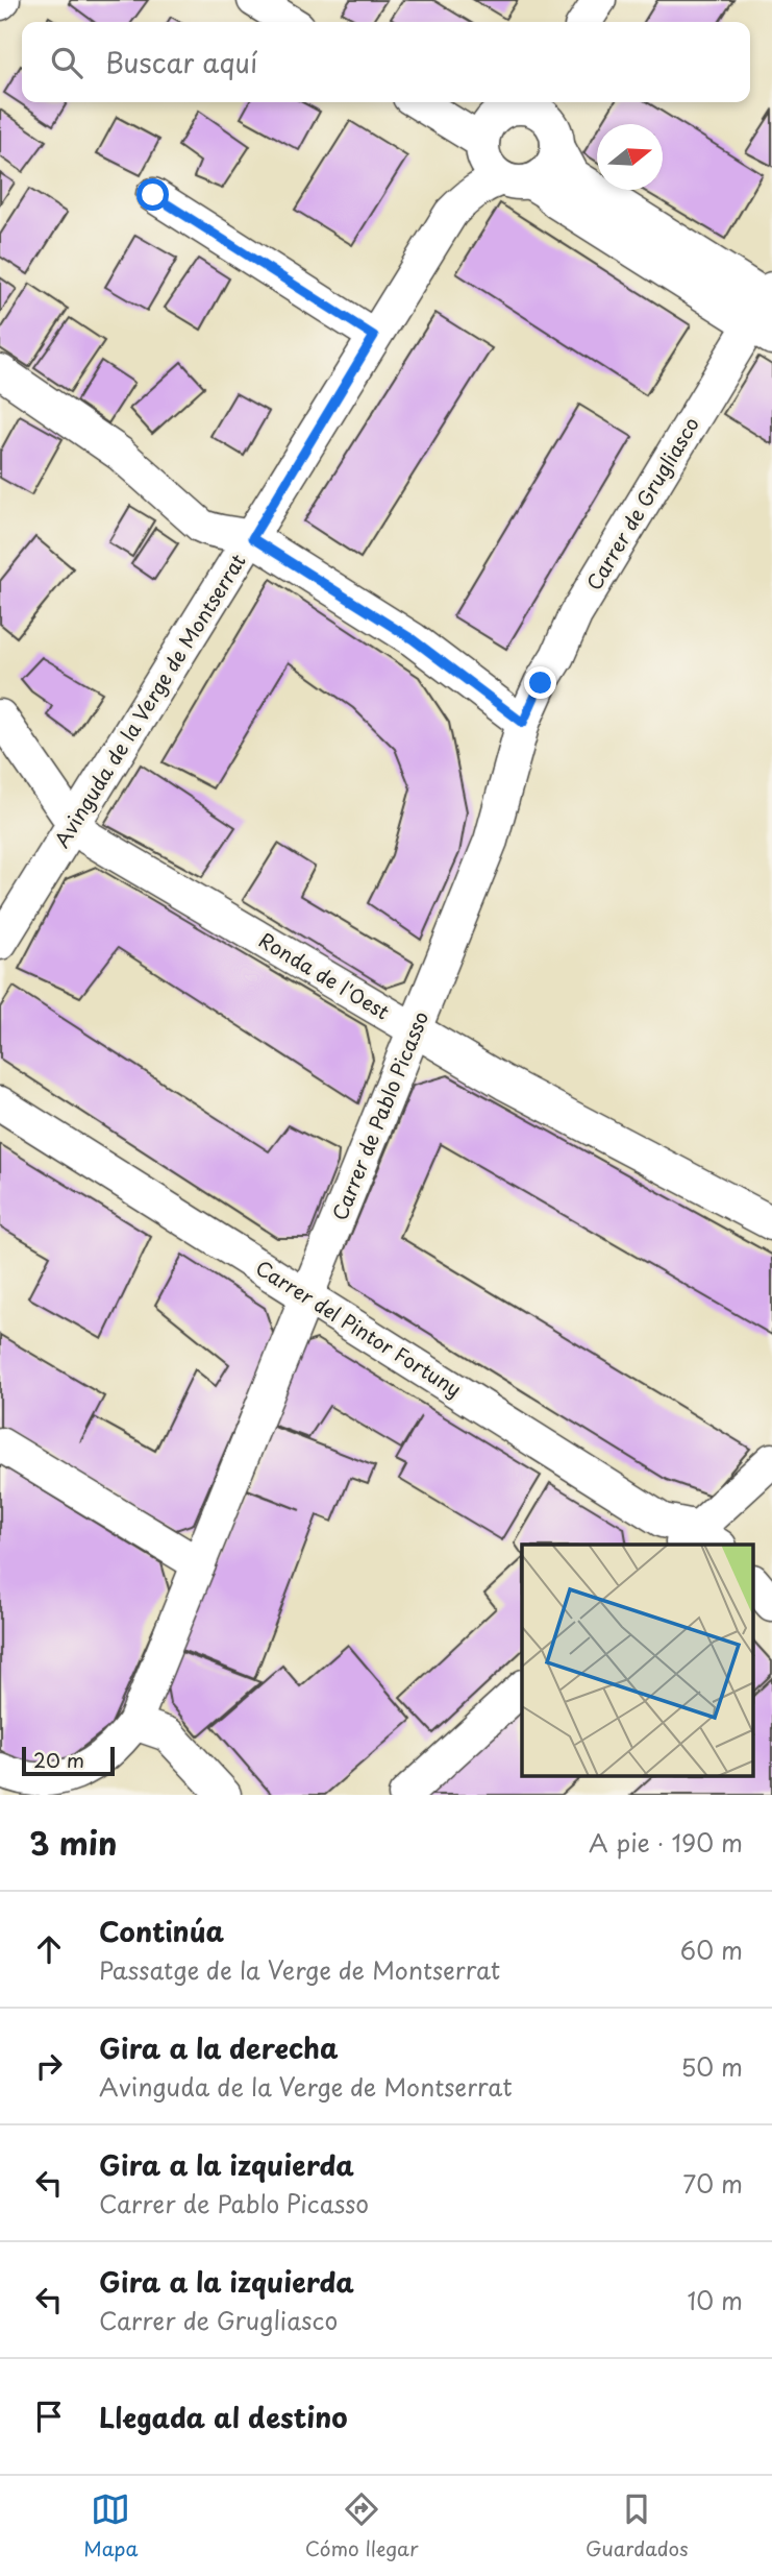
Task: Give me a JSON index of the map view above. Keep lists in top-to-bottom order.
{
  "streets": {
    "street": [
      "Carrer de Grugliasco",
      "Avinguda de la Verge de Montserrat",
      "Ronda de l'Oest",
      "Carrer de Pablo Picasso",
      "Carrer del Pintor Fortuny"
    ]
  },
  "crossings": [
    ["Carrer de Grugliasco", "Carrer de Pablo Picasso"],
    ["Avinguda de la Verge de Montserrat", "Ronda de l'Oest"],
    ["Ronda de l'Oest", "Carrer de Pablo Picasso"],
    ["Carrer de Pablo Picasso", "Carrer del Pintor Fortuny"]
  ],
  "scale_bar": "20 m",
  "north": "right",
  "page": {
    "search": "Buscar aquí",
    "scale": "20 m",
    "heading": ["3 min", "A pie · 190 m"],
    "list": [
      ["Continúa", "Passatge de la Verge de Montserrat", "60 m"],
      ["Gira a la derecha", "Avinguda de la Verge de Montserrat", "50 m"],
      ["Gira a la izquierda", "Carrer de Pablo Picasso", "70 m"],
      ["Gira a la izquierda", "Carrer de Grugliasco", "10 m"],
      "Llegada al destino"
    ],
    "nav": ["Mapa", "Cómo llegar", "Guardados"]
  }
}
